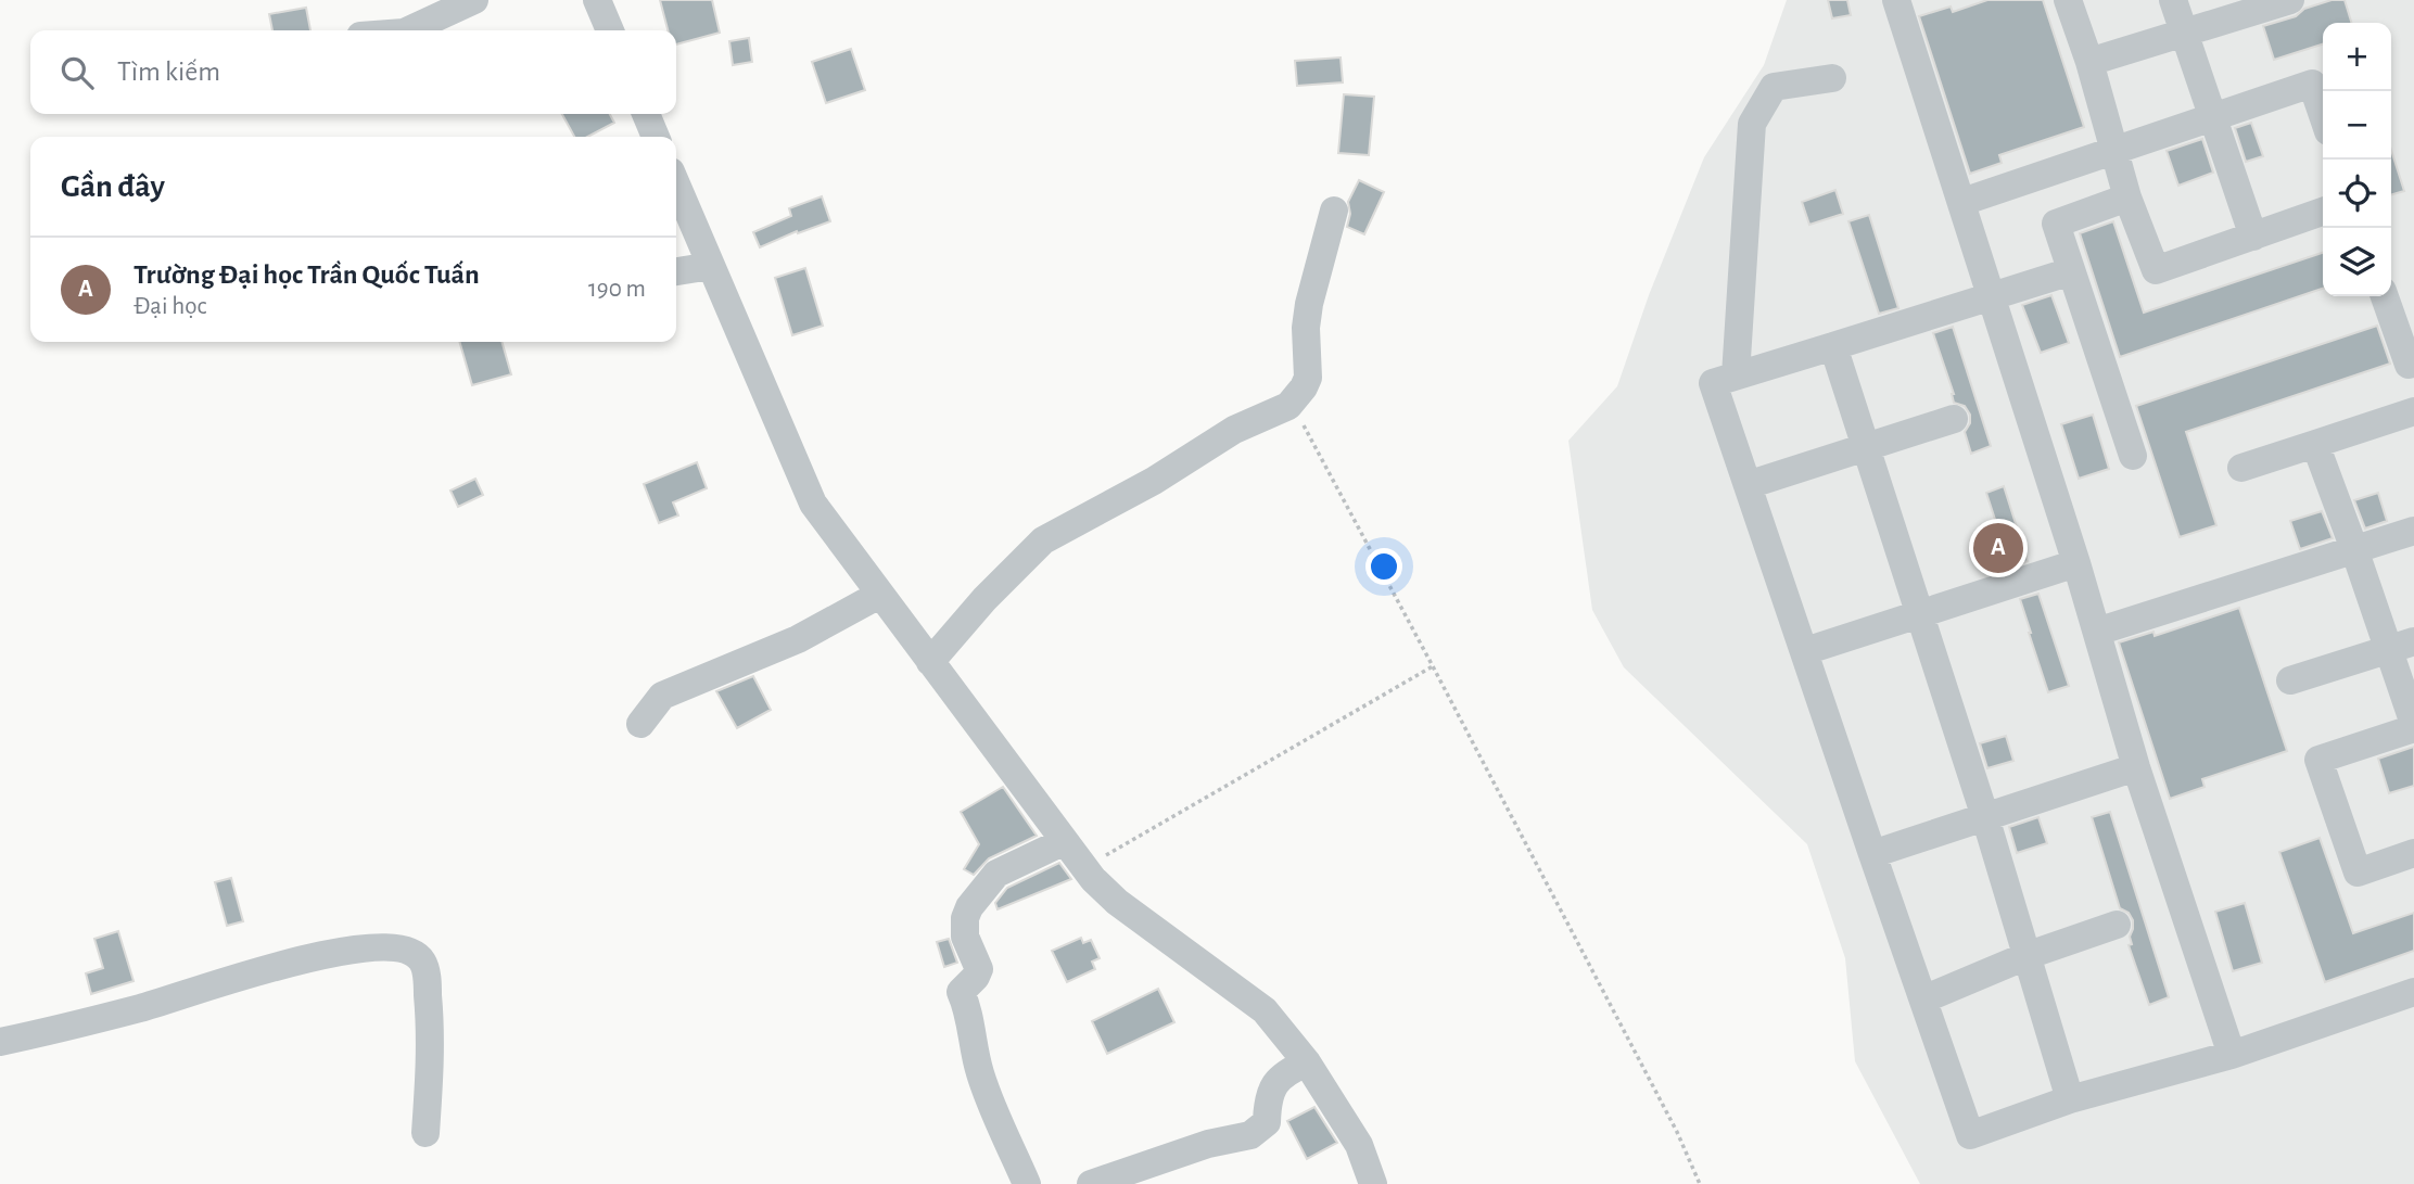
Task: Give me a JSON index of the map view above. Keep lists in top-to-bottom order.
{
  "page": {
    "map_buttons": ["+", "−"],
    "search": "Tìm kiếm",
    "heading": "Gần đây",
    "list": [
      {
        "mark": "A",
        "name": "Trường Đại học Trần Quốc Tuấn",
        "note": "Đại học",
        "value": "190 m"
      }
    ],
    "pins": "A"
  }
}
